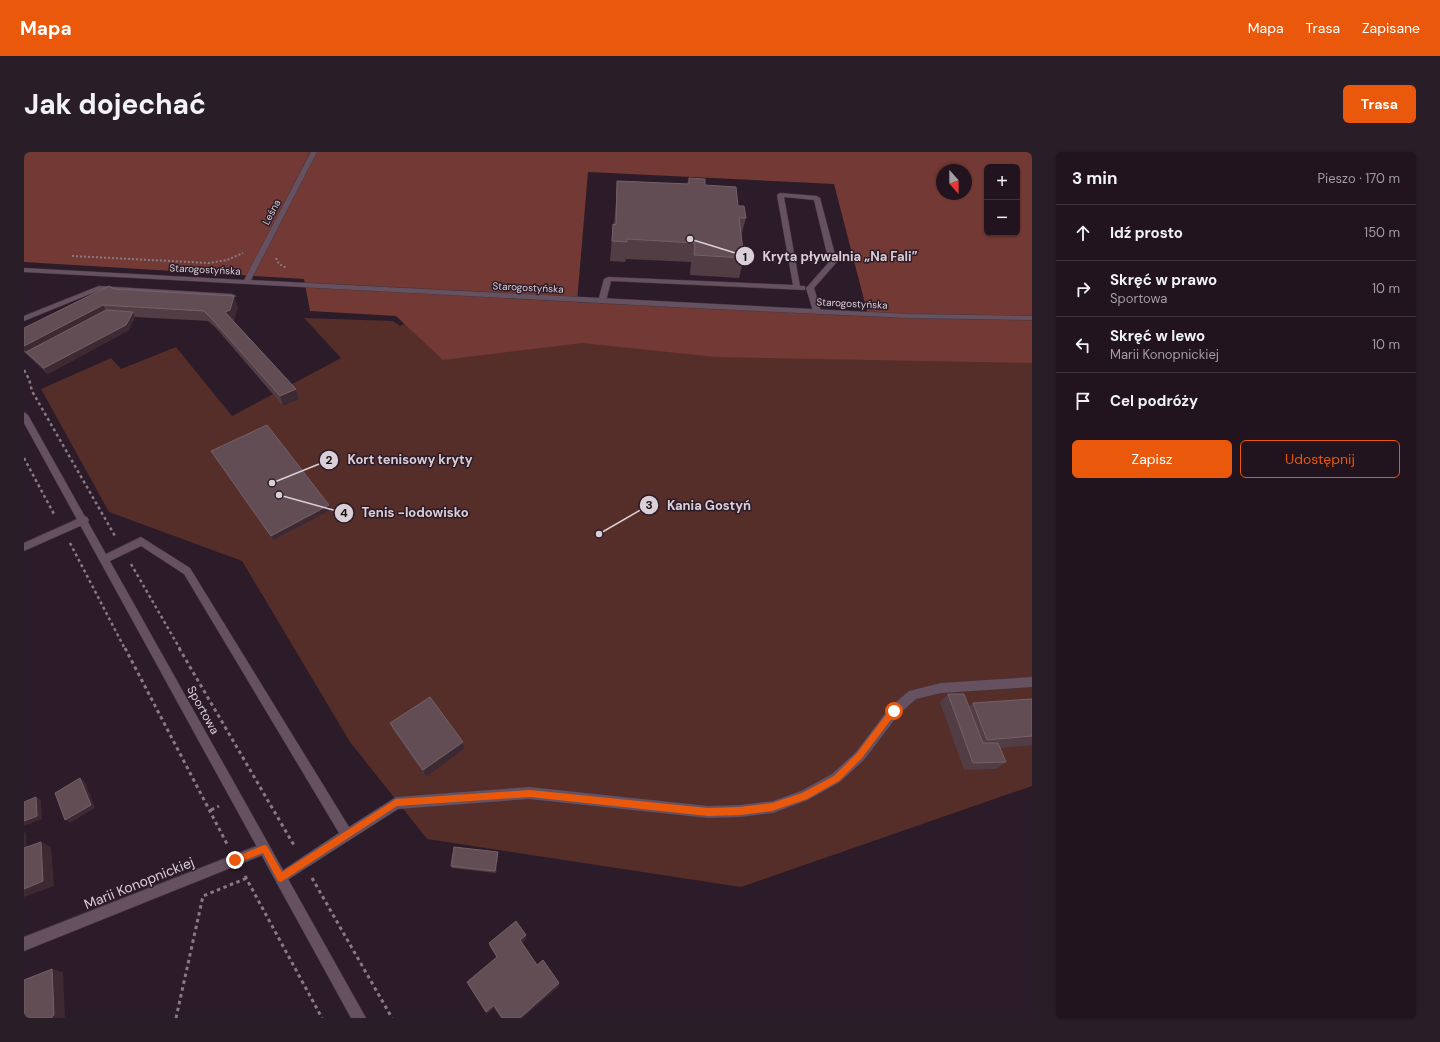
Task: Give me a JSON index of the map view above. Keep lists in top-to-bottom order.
{
  "streets": {
    "street": [
      "Leśna",
      "Starogostyńska",
      "Sportowa",
      "Marii Konopnickiej"
    ]
  },
  "crossings": [
    ["Leśna", "Starogostyńska"],
    ["Sportowa", "Marii Konopnickiej"]
  ],
  "places": [
    "Kryta pływalnia „Na Fali”",
    "Kort tenisowy kryty",
    "Tenis -lodowisko",
    "Kania Gostyń"
  ],
  "north": "bottom",
  "page": {
    "header": "Mapa",
    "nav": ["Mapa", "Trasa", "Zapisane"],
    "buttons": [
      "Trasa",
      ["Zapisz", "Udostępnij"]
    ],
    "title": "Jak dojechać",
    "heading": ["3 min", "Pieszo · 170 m"],
    "map_buttons": ["+", "−"],
    "list": [
      ["Idź prosto", "150 m"],
      ["Skręć w prawo", "Sportowa", "10 m"],
      ["Skręć w lewo", "Marii Konopnickiej", "10 m"],
      "Cel podróży"
    ]
  }
}
